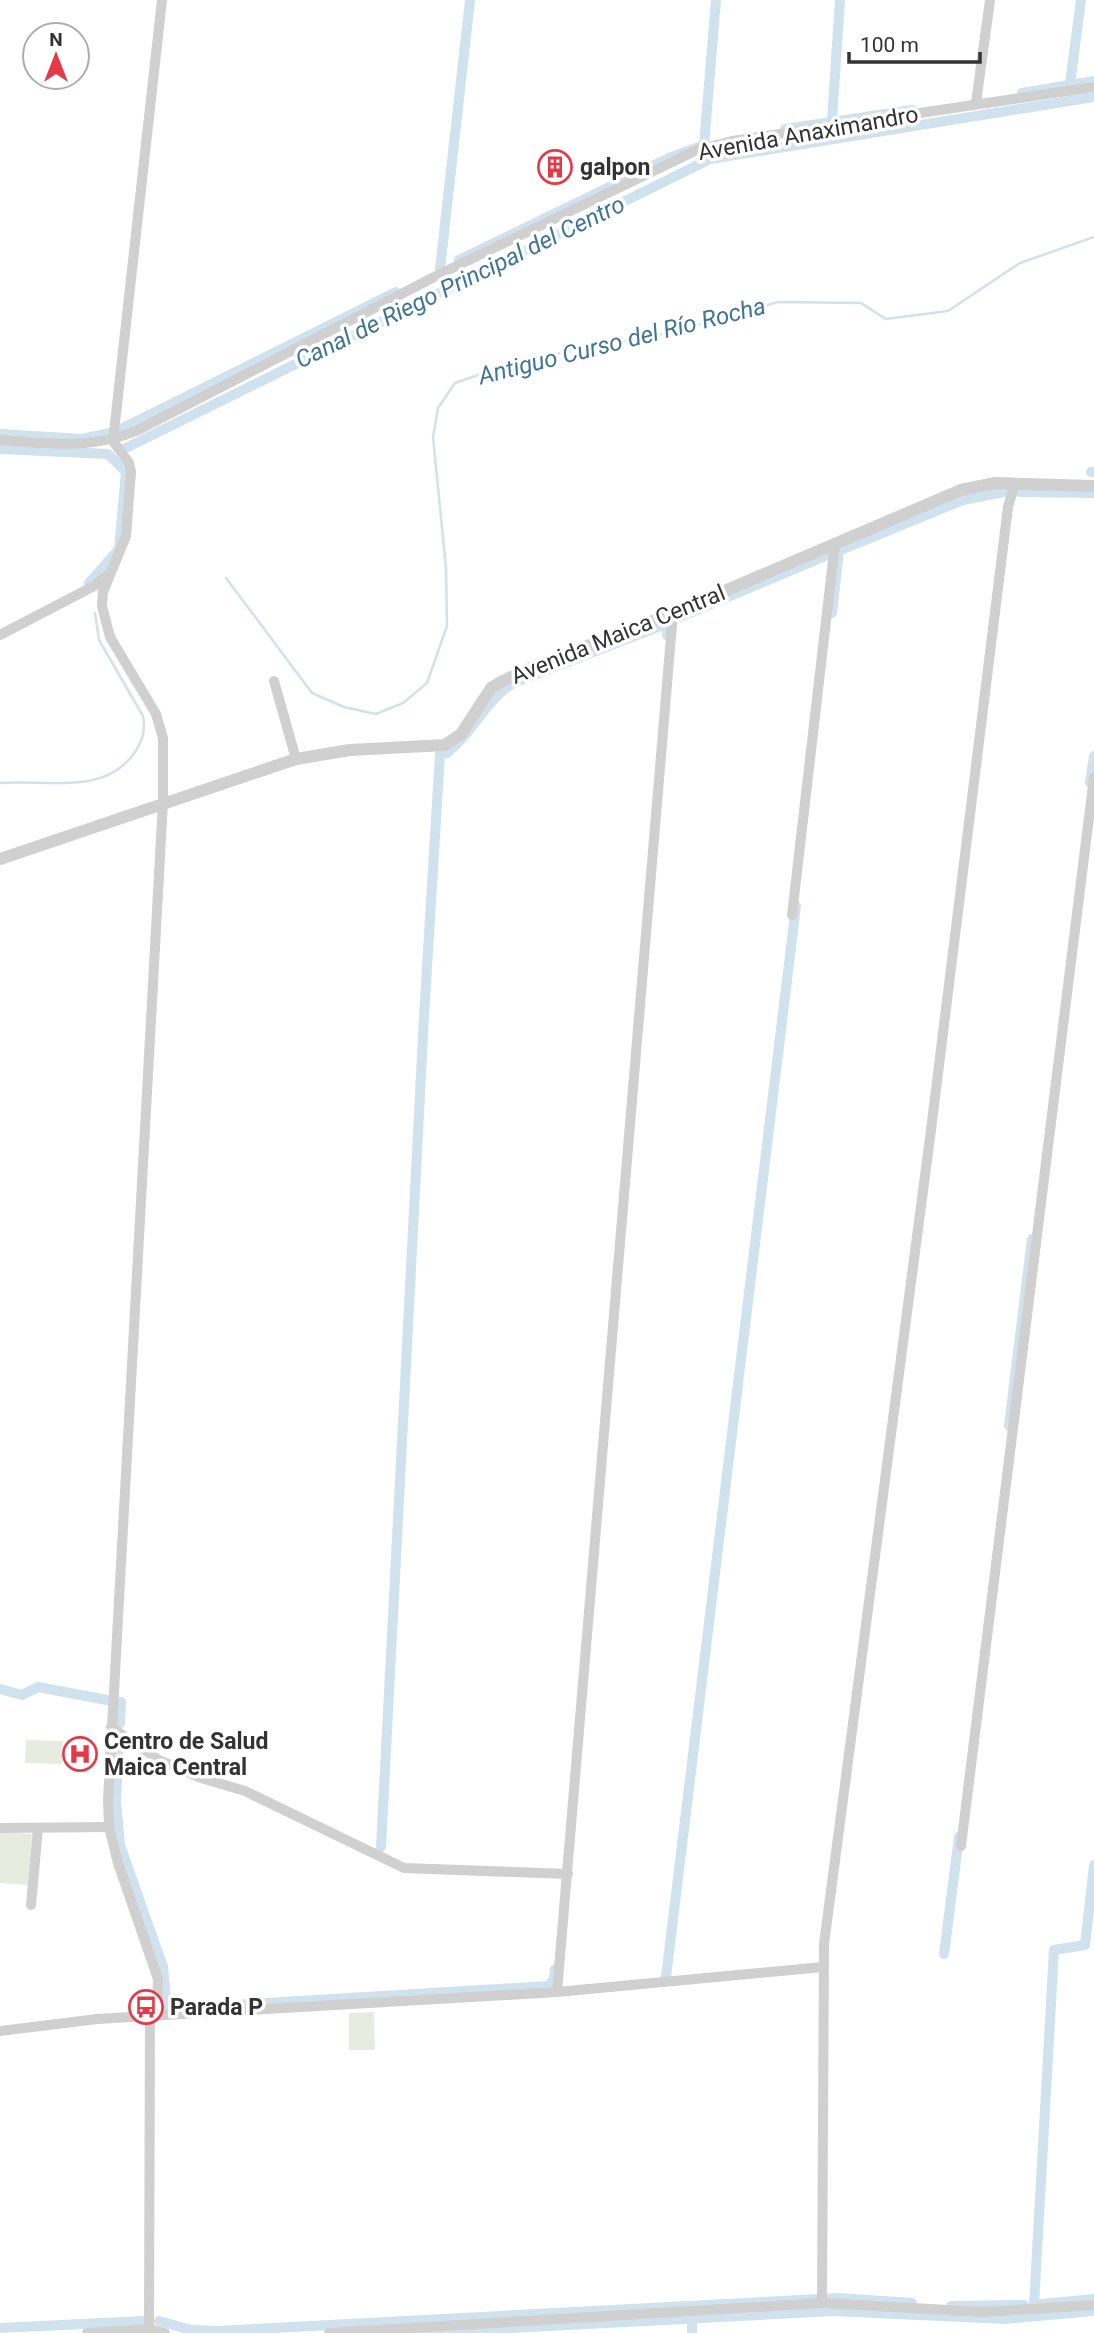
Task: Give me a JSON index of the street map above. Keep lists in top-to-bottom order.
{
  "streets": {
    "street": ["Avenida Anaximandro", "Avenida Maica Central"]
  },
  "water": ["Canal de Riego Principal del Centro", "Antiguo Curso del Río Rocha"],
  "places": {
    "building": ["galpon"],
    "hospital": ["Centro de Salud Maica Central"],
    "bus stop": ["Parada P"]
  },
  "scale_bar": "100 m",
  "north": "top"
}
